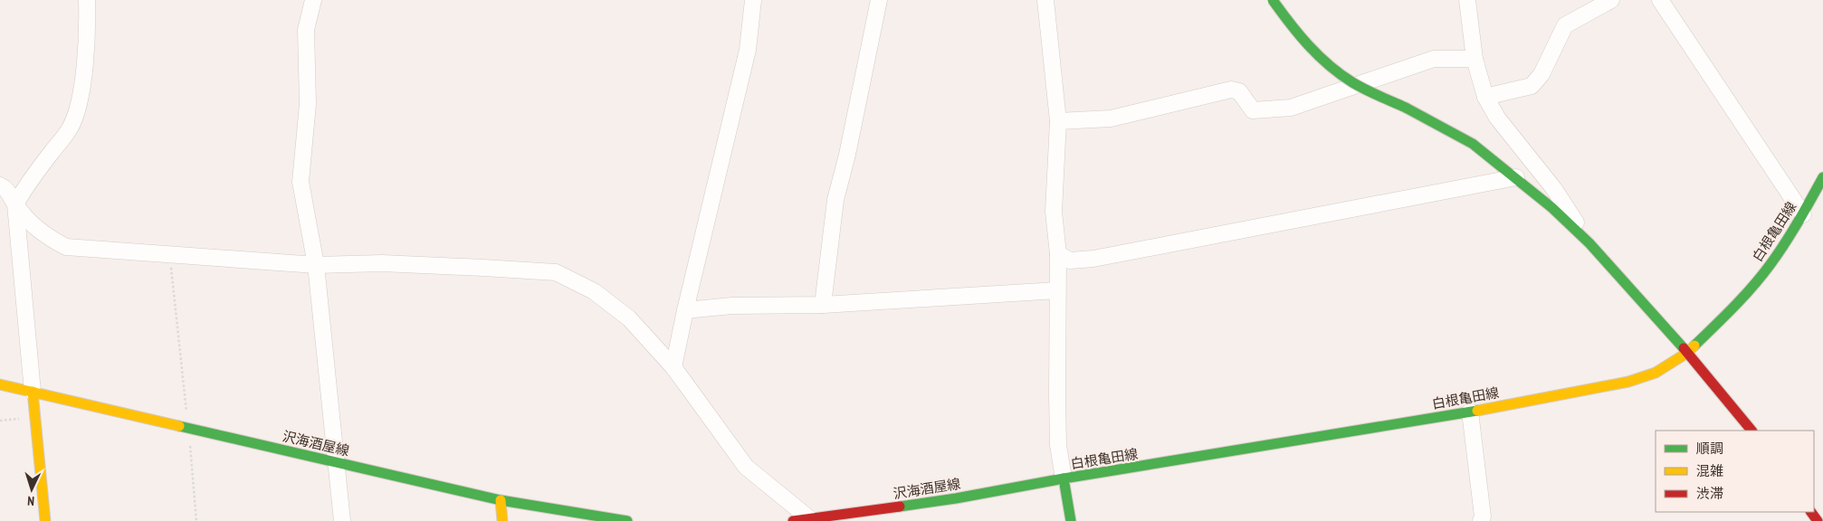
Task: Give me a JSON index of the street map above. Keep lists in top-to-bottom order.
{
  "streets": {
    "main road": ["白根亀田線", "沢海酒屋線"]
  },
  "crossings": [
    ["白根亀田線", "沢海酒屋線"]
  ],
  "legend": ["順調", "混雑", "渋滞"],
  "north": "bottom"
}
